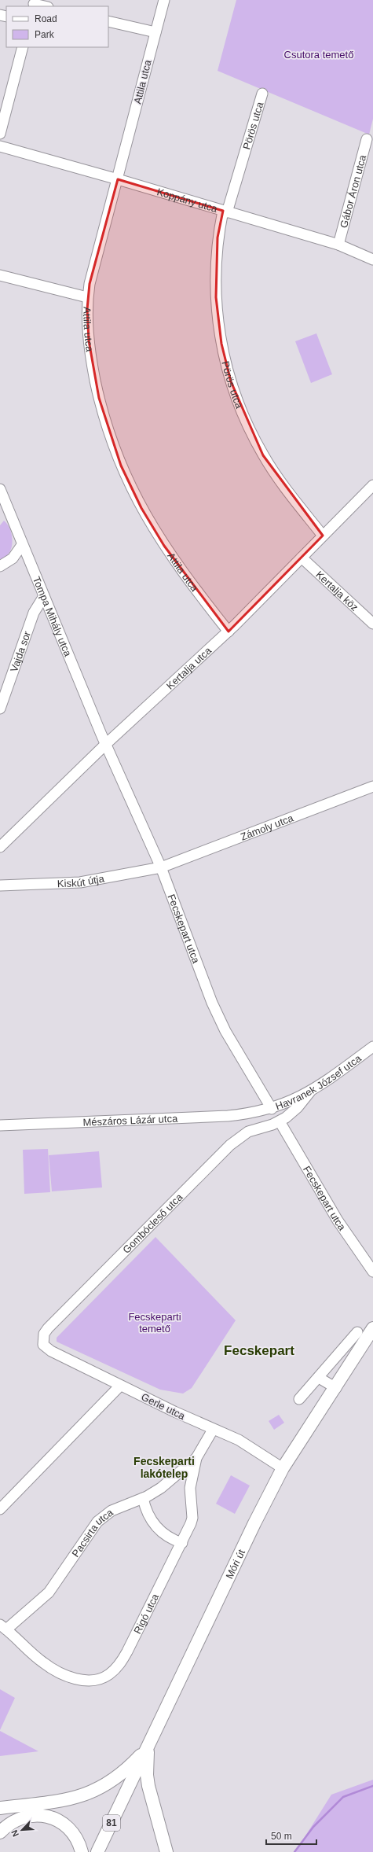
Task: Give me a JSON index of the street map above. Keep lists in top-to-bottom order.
{
  "streets": {
    "main road": ["Móri út", "81"],
    "street": [
      "Attila utca",
      "Pörös utca",
      "Gábor Áron utca",
      "Koppány utca",
      "Kertalja köz",
      "Tompa Mihály utca",
      "Vajda sor",
      "Kertalja utca",
      "Zámoly utca",
      "Kiskút útja",
      "Fecskepart utca",
      "Havranek József utca",
      "Mészáros Lázár utca",
      "Gombócleső utca",
      "Gerle utca",
      "Pacsirta utca",
      "Rigó utca"
    ]
  },
  "crossings": [
    ["Attila utca", "Koppány utca"],
    ["Attila utca", "Kertalja utca"],
    ["Pörös utca", "Koppány utca"],
    ["Pörös utca", "Kertalja utca"],
    ["Gábor Áron utca", "Koppány utca"],
    ["Kertalja köz", "Kertalja utca"],
    ["Tompa Mihály utca", "Vajda sor"],
    ["Tompa Mihály utca", "Kertalja utca"],
    ["Tompa Mihály utca", "Fecskepart utca"],
    ["Kertalja utca", "Fecskepart utca"],
    ["Zámoly utca", "Kiskút útja"],
    ["Zámoly utca", "Fecskepart utca"],
    ["Kiskút útja", "Fecskepart utca"],
    ["Fecskepart utca", "Havranek József utca"],
    ["Fecskepart utca", "Gombócleső utca"],
    ["Havranek József utca", "Mészáros Lázár utca"],
    ["Gombócleső utca", "Gerle utca"],
    ["Gerle utca", "Móri út"],
    ["Gerle utca", "Rigó utca"],
    ["Pacsirta utca", "Rigó utca"],
    ["Móri út", "81"]
  ],
  "districts": ["Fecskepart", "Fecskeparti lakótelep"],
  "parks": ["Csutora temető", "Fecskeparti temető"],
  "legend": ["Road", "Park"],
  "scale_bar": "50 m",
  "north": "bottom left"
}
